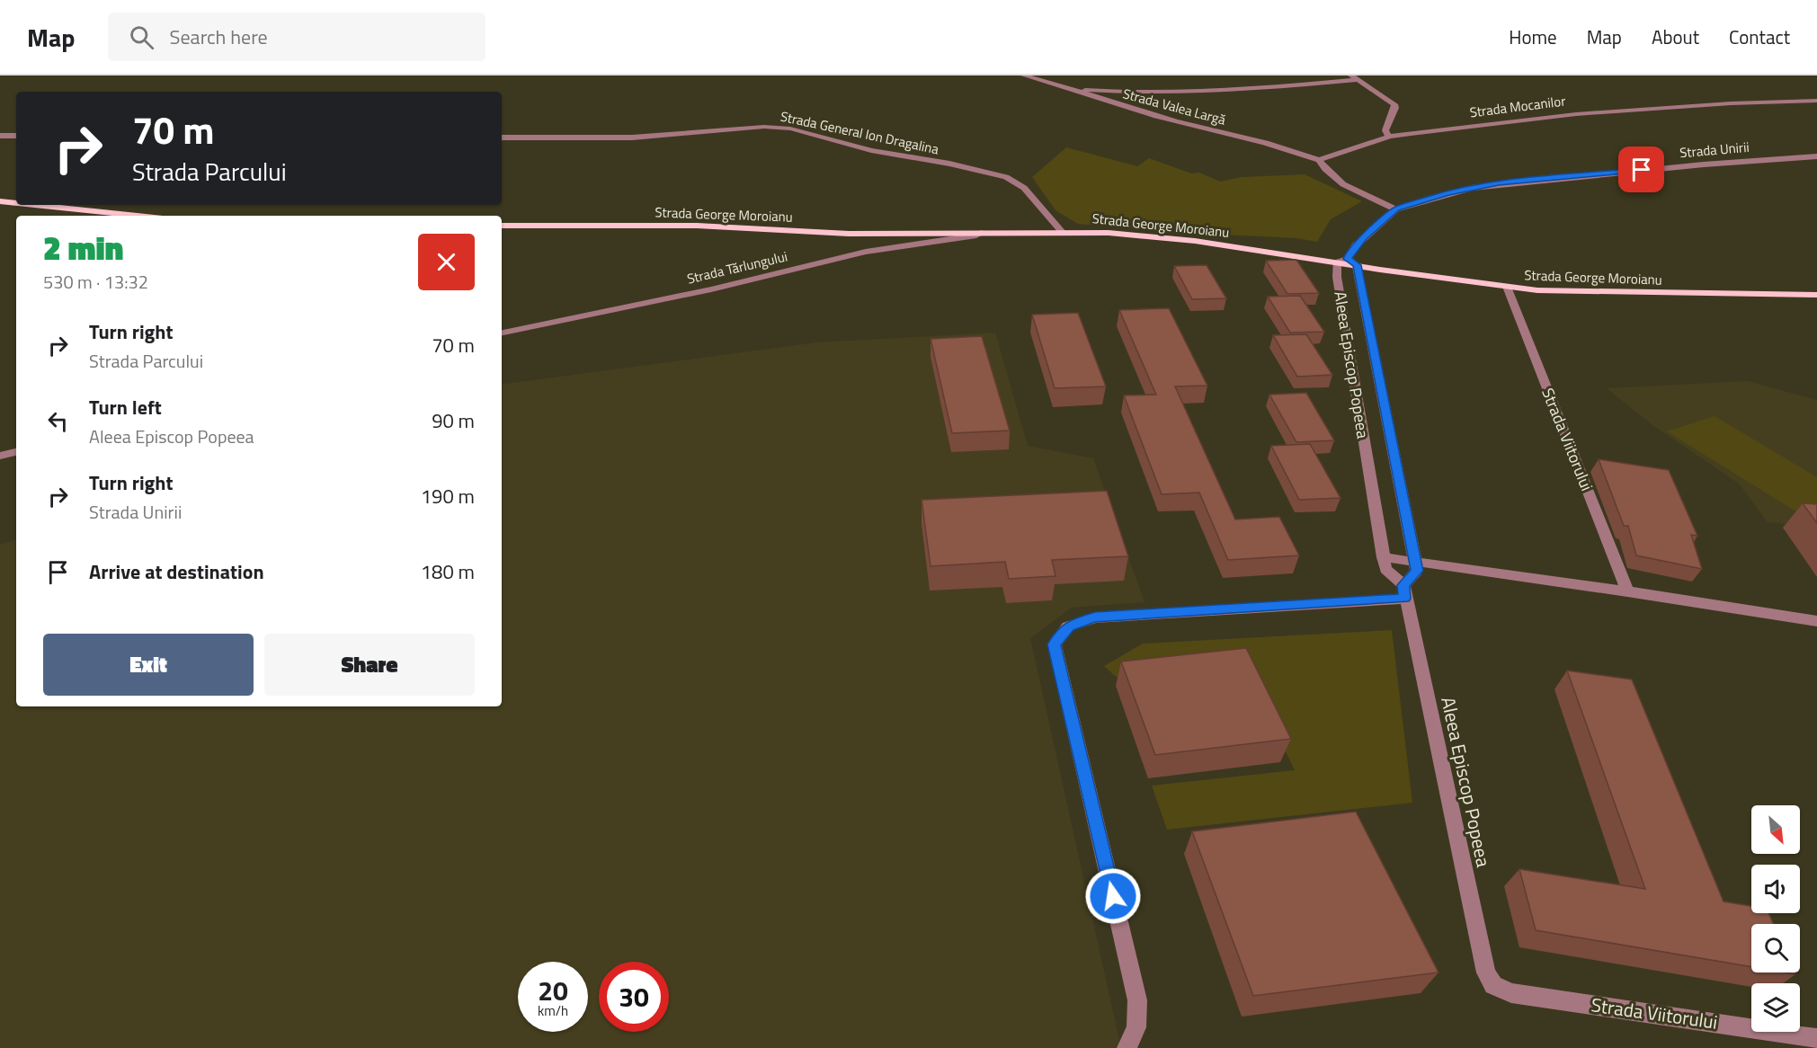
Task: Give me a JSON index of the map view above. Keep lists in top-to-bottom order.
{
  "streets": {
    "main road": ["Strada George Moroianu"],
    "street": [
      "Strada Valea Largă",
      "Strada Mocanilor",
      "Strada General Ion Dragalina",
      "Strada Unirii",
      "Strada Tărlungului",
      "Aleea Episcop Popeea",
      "Strada Viitorului"
    ]
  },
  "crossings": [
    ["Strada Valea Largă", "Strada Mocanilor"],
    ["Strada General Ion Dragalina", "Strada George Moroianu"],
    ["Strada Unirii", "Strada George Moroianu"],
    ["Strada Unirii", "Aleea Episcop Popeea"],
    ["Strada George Moroianu", "Strada Tărlungului"],
    ["Strada George Moroianu", "Aleea Episcop Popeea"],
    ["Strada George Moroianu", "Strada Viitorului"],
    ["Aleea Episcop Popeea", "Strada Viitorului"]
  ],
  "north": "bottom right",
  "page": {
    "header": "Map",
    "search": "Search here",
    "nav": [
      "Home",
      "Map",
      "About",
      "Contact"
    ],
    "turn": ["70 m", "Strada Parcului"],
    "heading": ["2 min", "530 m · 13:32"],
    "list": [
      {
        "name": "Turn right",
        "note": "Strada Parcului",
        "value": "70 m"
      },
      {
        "name": "Turn left",
        "note": "Aleea Episcop Popeea",
        "value": "90 m"
      },
      {
        "name": "Turn right",
        "note": "Strada Unirii",
        "value": "190 m"
      },
      {
        "name": "Arrive at destination",
        "value": "180 m"
      }
    ],
    "buttons": ["Exit", "Share"],
    "speed": "20 km/h",
    "limit": "30"
  }
}
